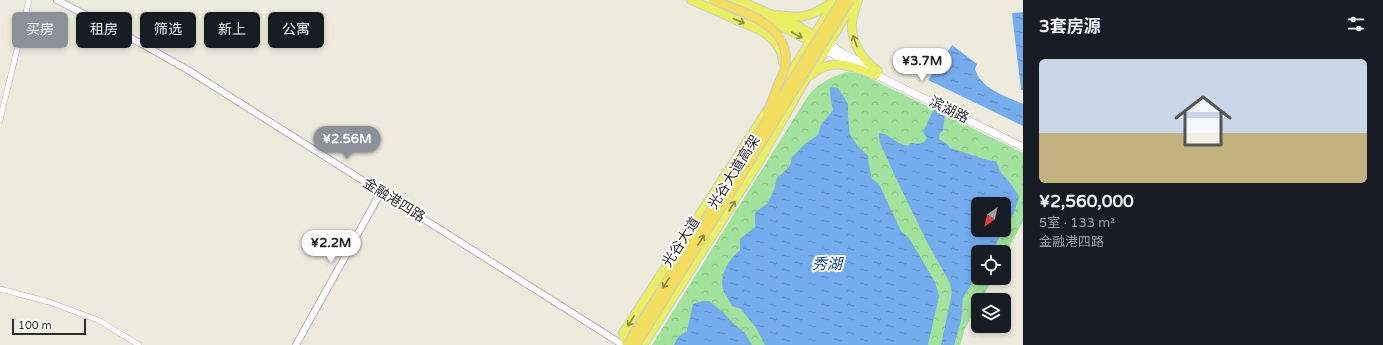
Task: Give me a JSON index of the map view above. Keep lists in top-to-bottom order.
{
  "streets": {
    "highway": ["光谷大道高架"],
    "main road": ["滨湖路", "光谷大道"],
    "street": ["金融港四路"]
  },
  "crossings": [
    ["滨湖路", "光谷大道"],
    ["光谷大道高架", "光谷大道"]
  ],
  "water": ["秀湖"],
  "scale_bar": "100 m",
  "north": "bottom left",
  "page": {
    "heading": "3套房源",
    "chip": [
      "买房",
      "租房",
      "筛选",
      "新上",
      "公寓"
    ],
    "price": ["¥3.7M", "¥2.56M", "¥2.2M"],
    "list": [
      {
        "name": "¥2,560,000",
        "note": "5室 · 133 m² · 金融港四路"
      }
    ],
    "scale": "100 m"
  }
}
